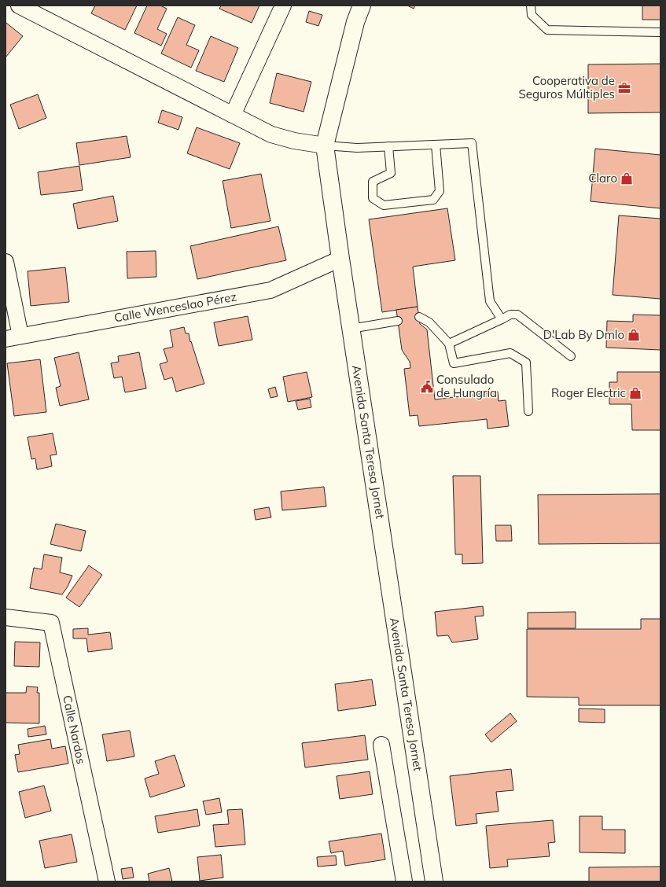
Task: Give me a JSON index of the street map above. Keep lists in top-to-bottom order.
{
  "streets": {
    "main road": ["Avenida Santa Teresa Jornet"],
    "street": ["Calle Wenceslao Pérez", "Calle Nardos"]
  },
  "crossings": [
    ["Calle Wenceslao Pérez", "Avenida Santa Teresa Jornet"]
  ],
  "places": {
    "office": ["Cooperativa de Seguros Múltiples"],
    "shop": ["Claro", "D'Lab By Dmlo", "Roger Electric"],
    "public building": ["Consulado de Hungría"]
  }
}
